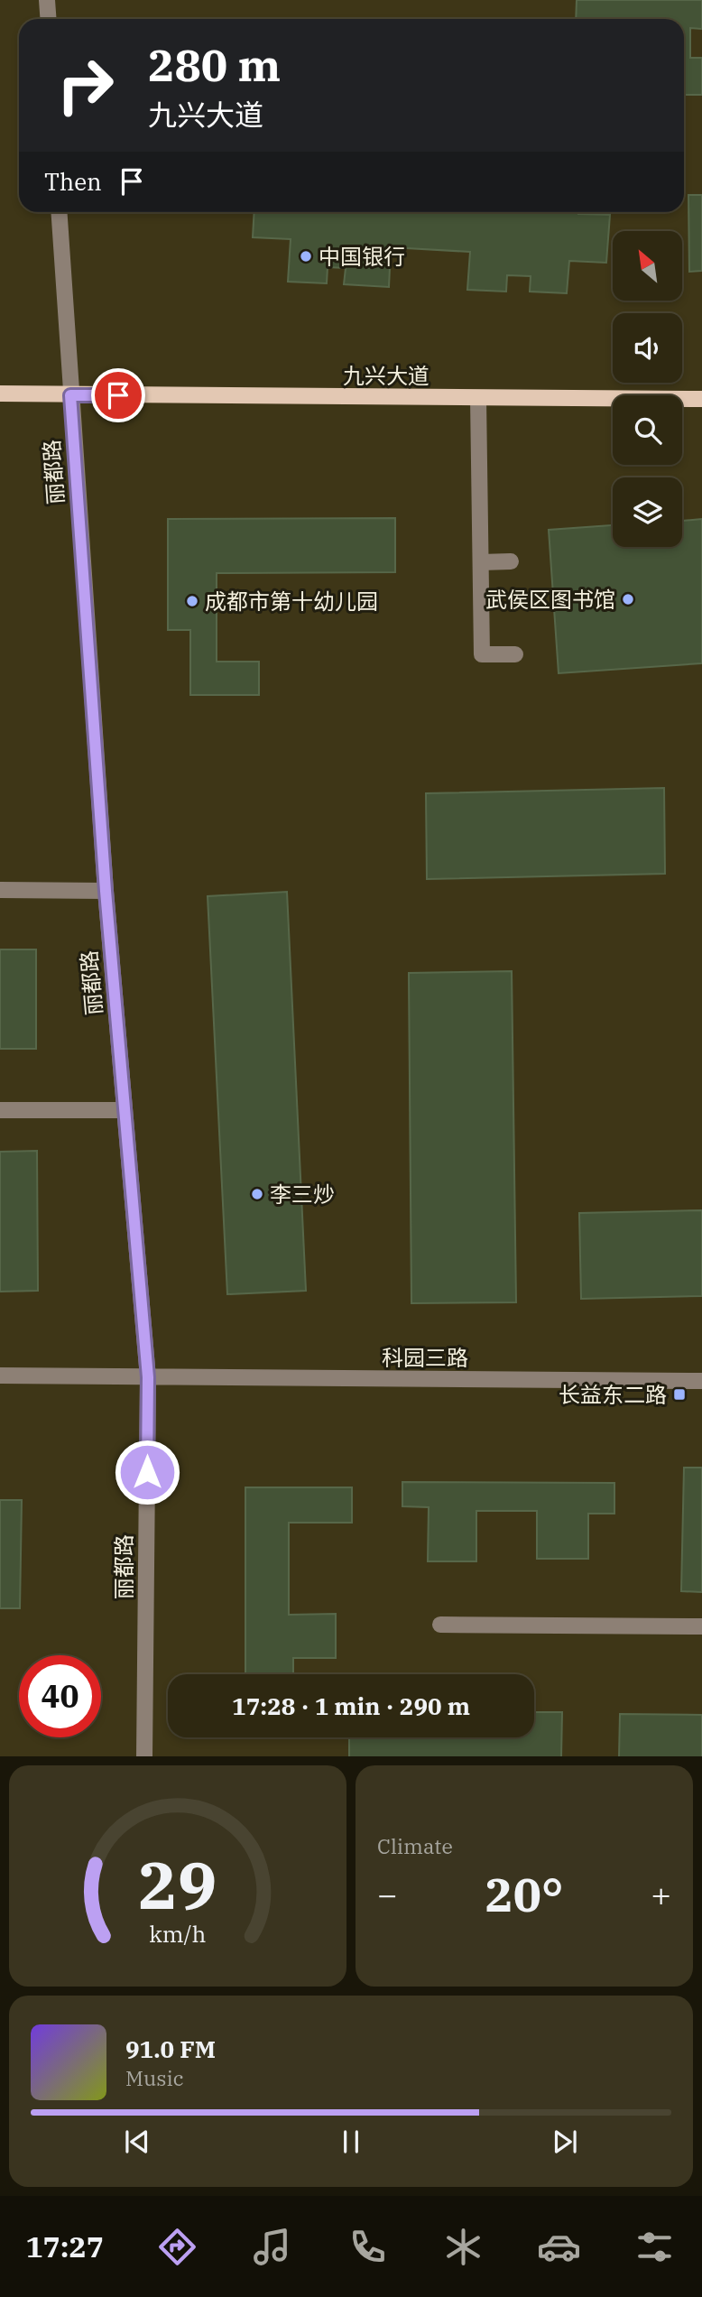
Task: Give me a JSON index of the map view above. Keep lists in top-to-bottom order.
{
  "streets": {
    "main road": ["九兴大道"],
    "street": ["丽都路", "科园三路"]
  },
  "crossings": [
    ["九兴大道", "丽都路"],
    ["丽都路", "科园三路"]
  ],
  "places": {
    "other": [
      "中国银行",
      "武侯区图书馆",
      "成都市第十幼儿园",
      "李三炒"
    ],
    "transit": ["长益东二路"]
  },
  "north": "top left",
  "page": {
    "turn": ["280 m", "九兴大道"],
    "then": "Then",
    "limit": "40",
    "trip": "17:28 · 1 min · 290 m",
    "tile": "Climate",
    "heat": ["−", "20°", "+"],
    "song": ["91.0 FM", "Music"],
    "tabs": "17:27",
    "gauge": ["29", "km/h"]
  }
}
